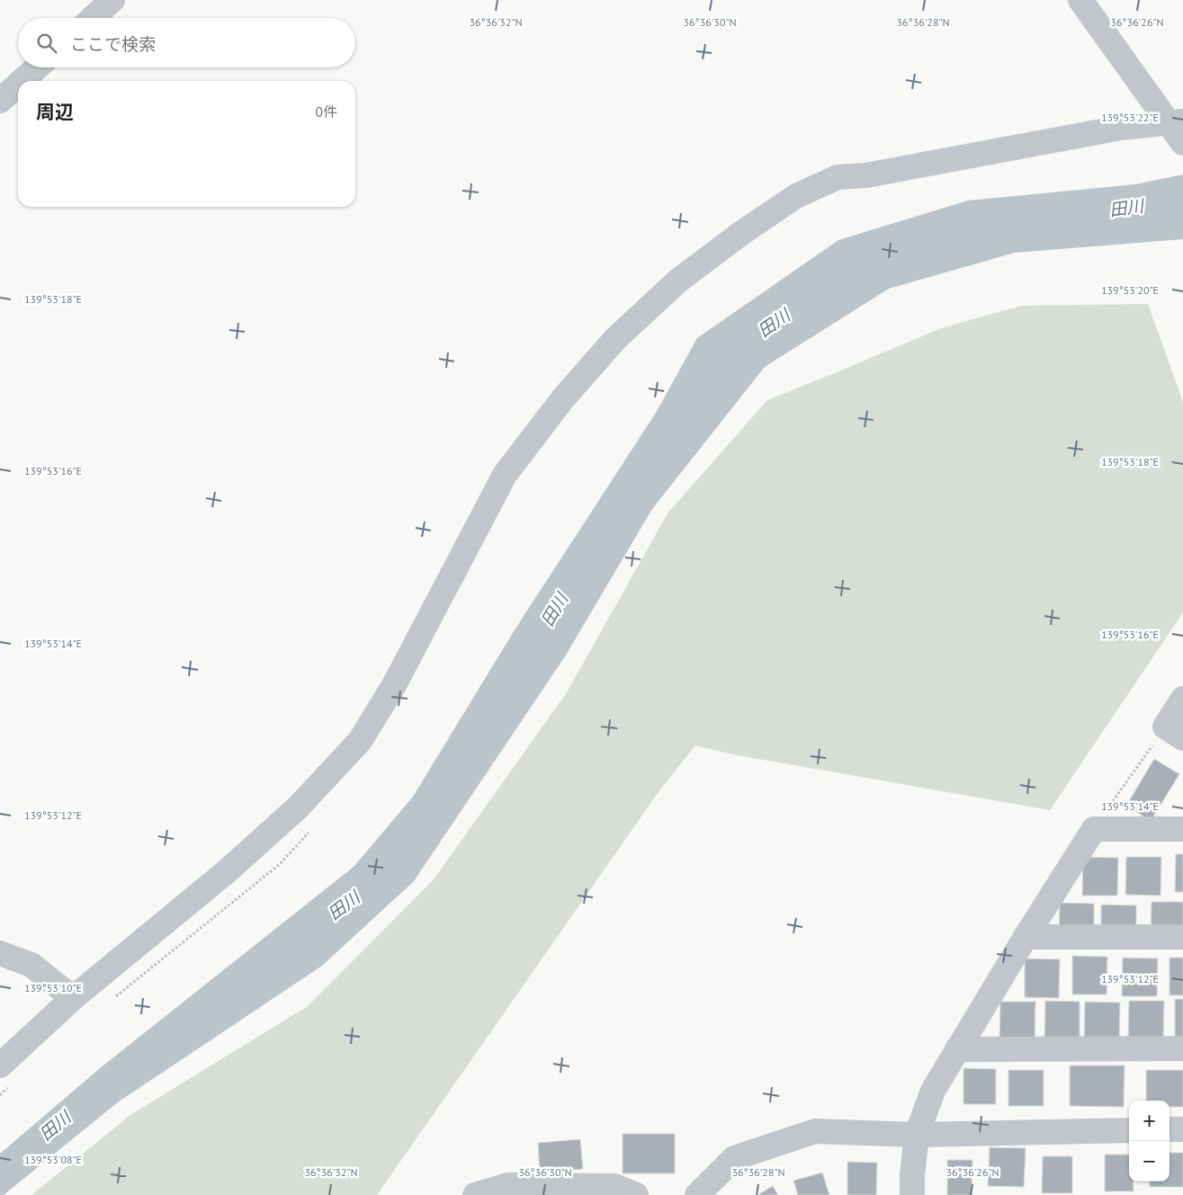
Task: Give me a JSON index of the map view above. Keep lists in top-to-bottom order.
{
  "water": ["田川"],
  "page": {
    "search": "ここで検索",
    "heading": ["周辺", "0件"],
    "map_buttons": ["+", "−"]
  },
  "coordinates": [
    "36°36'32\"N",
    "36°36'30\"N",
    "36°36'28\"N",
    "36°36'26\"N",
    "139°53'22\"E",
    "139°53'20\"E",
    "139°53'18\"E",
    "139°53'16\"E",
    "139°53'14\"E",
    "139°53'12\"E",
    "139°53'10\"E",
    "139°53'08\"E"
  ]
}
